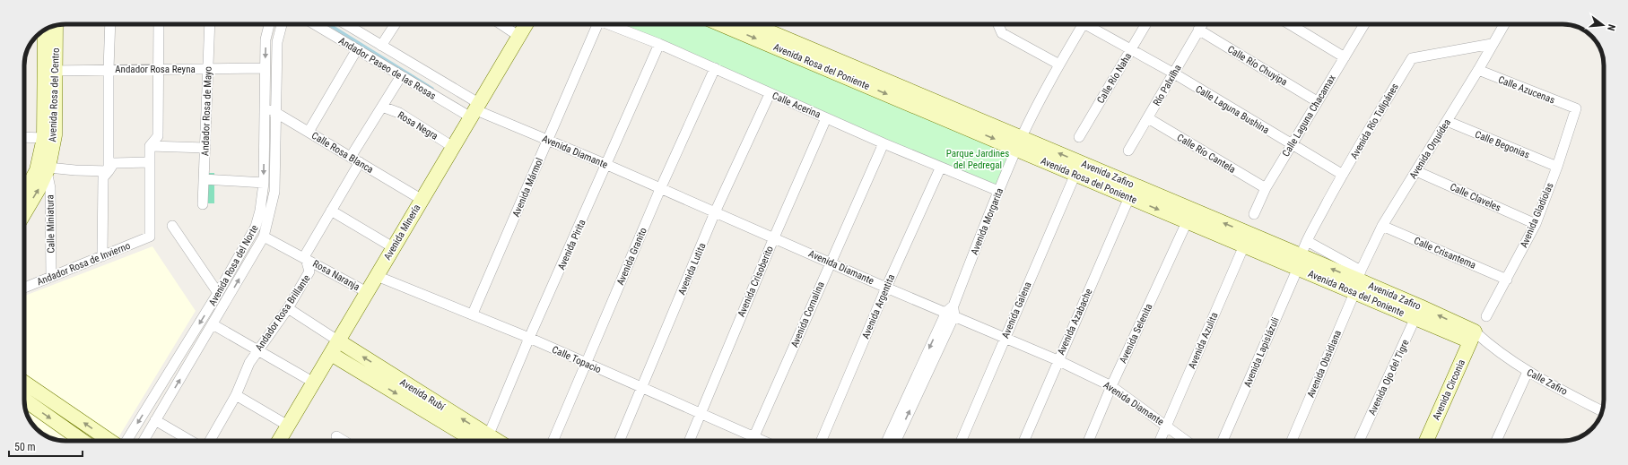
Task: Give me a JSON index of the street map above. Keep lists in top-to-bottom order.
{
  "streets": {
    "street": [
      "Calle Río Chuyipa",
      "Avenida Rosa del Poniente",
      "Andador Paseo de las Rosas",
      "Andador Rosa Reyna",
      "Calle Río Naha",
      "Río Palxilha",
      "Calle Azucenas",
      "Avenida Rosa del Centro",
      "Calle Acerina",
      "Calle Laguna Bushina",
      "Andador Rosa de Mayo",
      "Calle Laguna Chacamax",
      "Avenida Río Tulipánes",
      "Rosa Negra",
      "Calle Begonias",
      "Avenida Orquídea",
      "Avenida Diamante",
      "Calle Rosa Blanca",
      "Calle Río Cantela",
      "Avenida Zafiro",
      "Avenida Mármol",
      "Calle Claveles",
      "Avenida Gladiolas",
      "Avenida Morgarita",
      "Calle Miniatura",
      "Avenida Minería",
      "Avenida Pirita",
      "Calle Crisantema",
      "Avenida Granito",
      "Andador Rosa de Invierno",
      "Avenida Rosa del Norte",
      "Avenida Lutita",
      "Rosa Naranja",
      "Avenida Crisoberito",
      "Avenida Argentita",
      "Avenida Galena",
      "Andador Rosa Brillante",
      "Avenida Cornalina",
      "Avenida Azabache",
      "Avenida Selenita",
      "Avenida Azulita",
      "Avenida Lapislázuli",
      "Calle Topacio",
      "Avenida Obsidiana",
      "Avenida Ojo del Tigre",
      "Calle Zafiro",
      "Avenida Circonia",
      "Avenida Rubí"
    ]
  },
  "crossings": [
    ["Calle Río Chuyipa", "Río Palxilha"],
    ["Calle Río Chuyipa", "Calle Laguna Chacamax"],
    ["Avenida Rosa del Poniente", "Avenida Zafiro"],
    ["Avenida Rosa del Poniente", "Avenida Morgarita"],
    ["Avenida Rosa del Poniente", "Avenida Galena"],
    ["Avenida Rosa del Poniente", "Avenida Azabache"],
    ["Avenida Rosa del Poniente", "Avenida Selenita"],
    ["Avenida Rosa del Poniente", "Avenida Azulita"],
    ["Andador Paseo de las Rosas", "Avenida Diamante"],
    ["Andador Paseo de las Rosas", "Avenida Minería"],
    ["Andador Paseo de las Rosas", "Andador Rosa Brillante"],
    ["Andador Rosa Reyna", "Avenida Rosa del Centro"],
    ["Andador Rosa Reyna", "Andador Rosa de Mayo"],
    ["Andador Rosa Reyna", "Avenida Rosa del Norte"],
    ["Calle Río Naha", "Calle Laguna Bushina"],
    ["Río Palxilha", "Calle Laguna Bushina"],
    ["Río Palxilha", "Calle Río Cantela"],
    ["Calle Azucenas", "Avenida Orquídea"],
    ["Calle Azucenas", "Avenida Gladiolas"],
    ["Avenida Rosa del Centro", "Calle Miniatura"],
    ["Calle Acerina", "Avenida Morgarita"],
    ["Calle Acerina", "Avenida Pirita"],
    ["Calle Acerina", "Avenida Granito"],
    ["Calle Acerina", "Avenida Lutita"],
    ["Calle Acerina", "Avenida Crisoberito"],
    ["Calle Acerina", "Avenida Argentita"],
    ["Calle Acerina", "Avenida Cornalina"],
    ["Calle Laguna Bushina", "Calle Laguna Chacamax"],
    ["Calle Laguna Bushina", "Avenida Río Tulipánes"],
    ["Calle Laguna Chacamax", "Calle Río Cantela"],
    ["Avenida Río Tulipánes", "Avenida Orquídea"],
    ["Avenida Río Tulipánes", "Avenida Zafiro"],
    ["Avenida Río Tulipánes", "Avenida Lapislázuli"],
    ["Rosa Negra", "Avenida Minería"],
    ["Rosa Negra", "Andador Rosa Brillante"],
    ["Calle Begonias", "Avenida Orquídea"],
    ["Calle Begonias", "Avenida Gladiolas"],
    ["Avenida Orquídea", "Avenida Zafiro"],
    ["Avenida Orquídea", "Calle Claveles"],
    ["Avenida Orquídea", "Calle Crisantema"],
    ["Avenida Orquídea", "Avenida Obsidiana"],
    ["Avenida Diamante", "Avenida Mármol"],
    ["Avenida Diamante", "Avenida Morgarita"],
    ["Avenida Diamante", "Avenida Minería"],
    ["Avenida Diamante", "Avenida Pirita"],
    ["Avenida Diamante", "Avenida Granito"],
    ["Avenida Diamante", "Avenida Lutita"],
    ["Avenida Diamante", "Avenida Crisoberito"],
    ["Avenida Diamante", "Avenida Argentita"],
    ["Avenida Diamante", "Avenida Galena"],
    ["Avenida Diamante", "Avenida Cornalina"],
    ["Avenida Diamante", "Avenida Azabache"],
    ["Avenida Diamante", "Avenida Selenita"],
    ["Avenida Diamante", "Avenida Azulita"],
    ["Calle Rosa Blanca", "Avenida Minería"],
    ["Calle Rosa Blanca", "Avenida Rosa del Norte"],
    ["Calle Rosa Blanca", "Andador Rosa Brillante"],
    ["Avenida Zafiro", "Avenida Morgarita"],
    ["Avenida Zafiro", "Avenida Azulita"],
    ["Avenida Zafiro", "Avenida Lapislázuli"],
    ["Avenida Zafiro", "Avenida Obsidiana"],
    ["Avenida Zafiro", "Avenida Ojo del Tigre"],
    ["Avenida Zafiro", "Calle Zafiro"],
    ["Avenida Zafiro", "Avenida Circonia"],
    ["Avenida Mármol", "Calle Topacio"],
    ["Calle Claveles", "Avenida Gladiolas"],
    ["Avenida Gladiolas", "Calle Crisantema"],
    ["Calle Miniatura", "Andador Rosa de Invierno"],
    ["Avenida Minería", "Rosa Naranja"],
    ["Avenida Minería", "Calle Topacio"],
    ["Avenida Minería", "Avenida Rubí"],
    ["Avenida Pirita", "Calle Topacio"],
    ["Avenida Granito", "Calle Topacio"],
    ["Avenida Rosa del Norte", "Rosa Naranja"],
    ["Avenida Lutita", "Calle Topacio"],
    ["Rosa Naranja", "Andador Rosa Brillante"],
    ["Avenida Crisoberito", "Calle Topacio"],
    ["Avenida Cornalina", "Calle Topacio"],
    ["Calle Zafiro", "Avenida Circonia"]
  ],
  "one_way": ["Avenida Rosa del Poniente"],
  "parks": ["Parque Jardines del Pedregal"],
  "scale_bar": "50 m",
  "north": "right"
}
